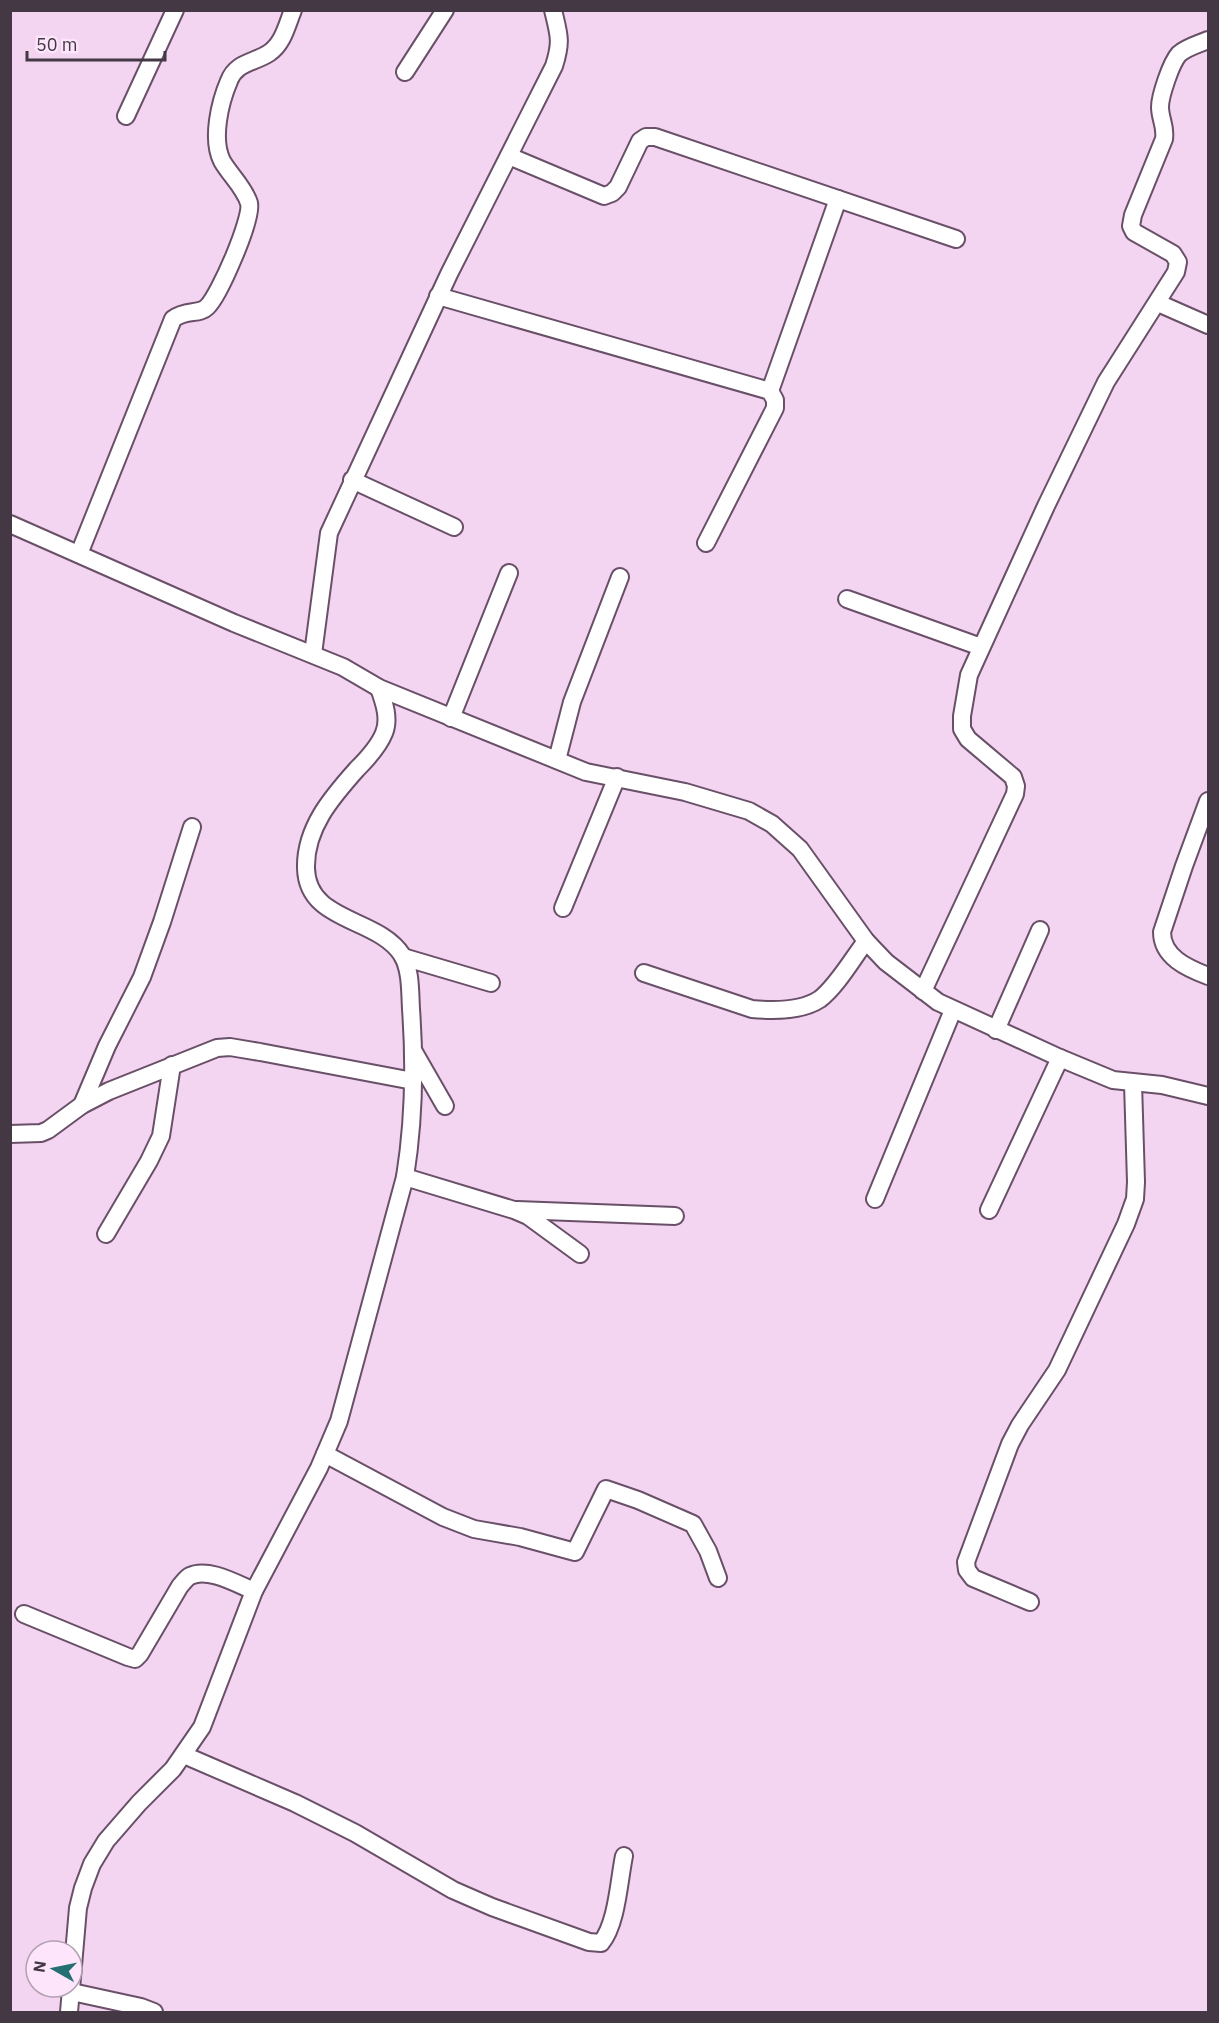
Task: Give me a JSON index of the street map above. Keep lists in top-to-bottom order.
{
  "scale_bar": "50 m",
  "north": "left"
}
